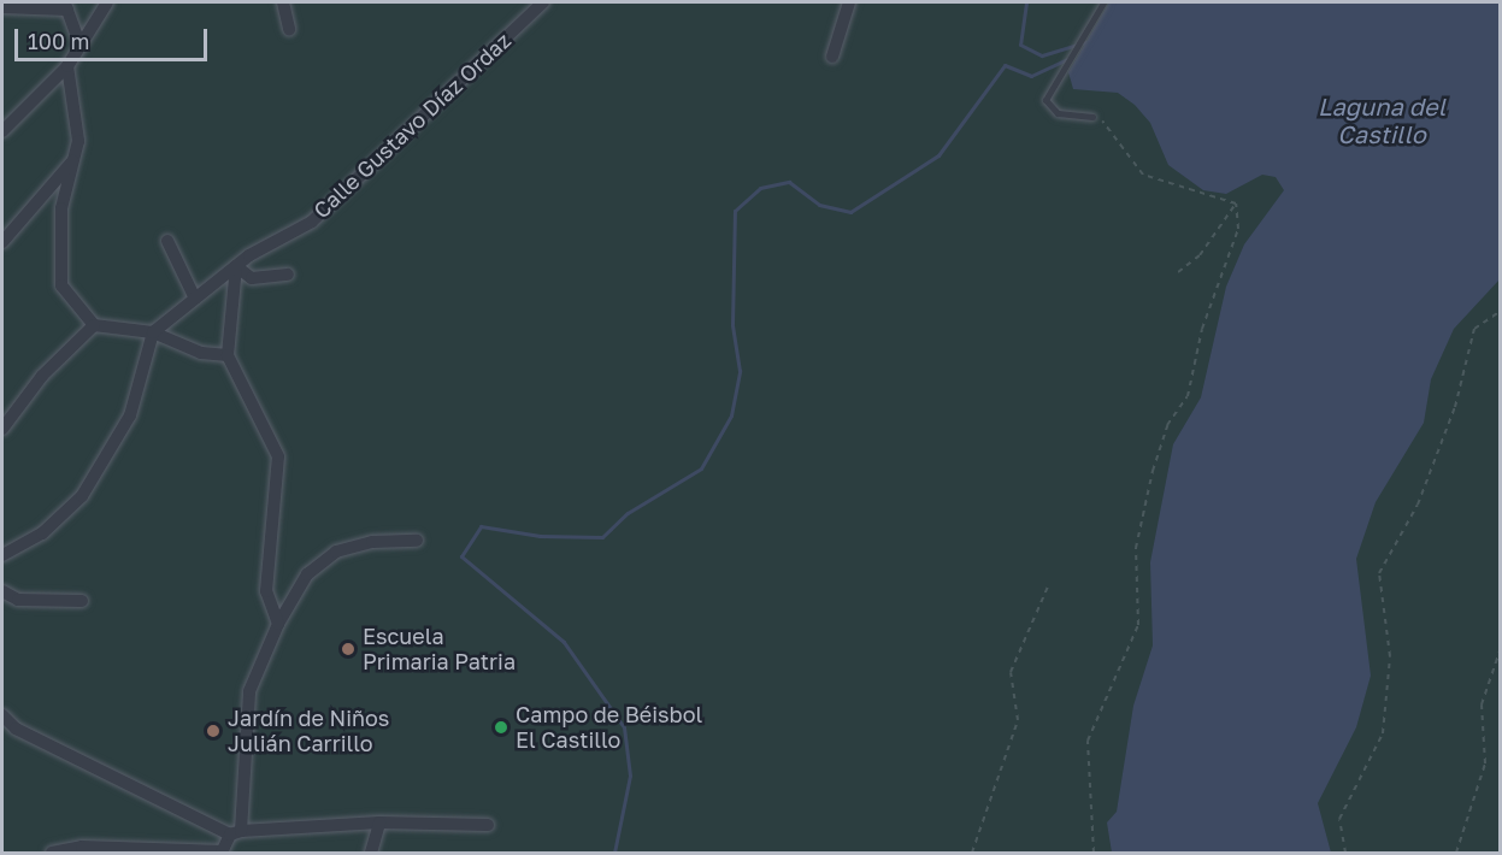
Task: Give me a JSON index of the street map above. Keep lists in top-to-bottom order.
{
  "streets": {
    "street": ["Calle Gustavo Díaz Ordaz"]
  },
  "water": ["Laguna del Castillo"],
  "places": ["Escuela Primaria Patria", "Campo de Béisbol El Castillo", "Jardín de Niños Julián Carrillo"],
  "scale_bar": "100 m"
}
